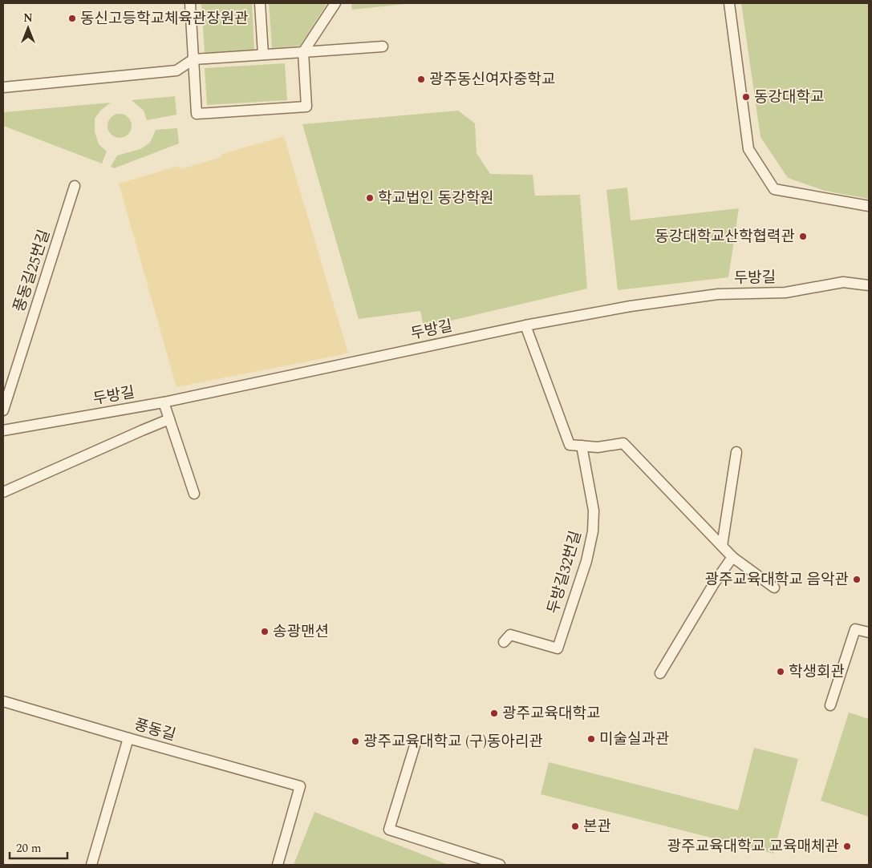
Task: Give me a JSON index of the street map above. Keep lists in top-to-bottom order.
{
  "streets": {
    "lane": [
      "풍동길25번길",
      "두방길",
      "두방길32번길",
      "풍동길"
    ]
  },
  "places": [
    "동신고등학교체육관장원관",
    "광주동신여자중학교",
    "동강대학교",
    "학교법인 동강학원",
    "동강대학교산학협력관",
    "광주교육대학교 음악관",
    "송광맨션",
    "학생회관",
    "광주교육대학교",
    "미술실과관",
    "광주교육대학교 (구)동아리관",
    "본관",
    "광주교육대학교 교육매체관"
  ],
  "scale_bar": "20 m",
  "north": "top"
}
